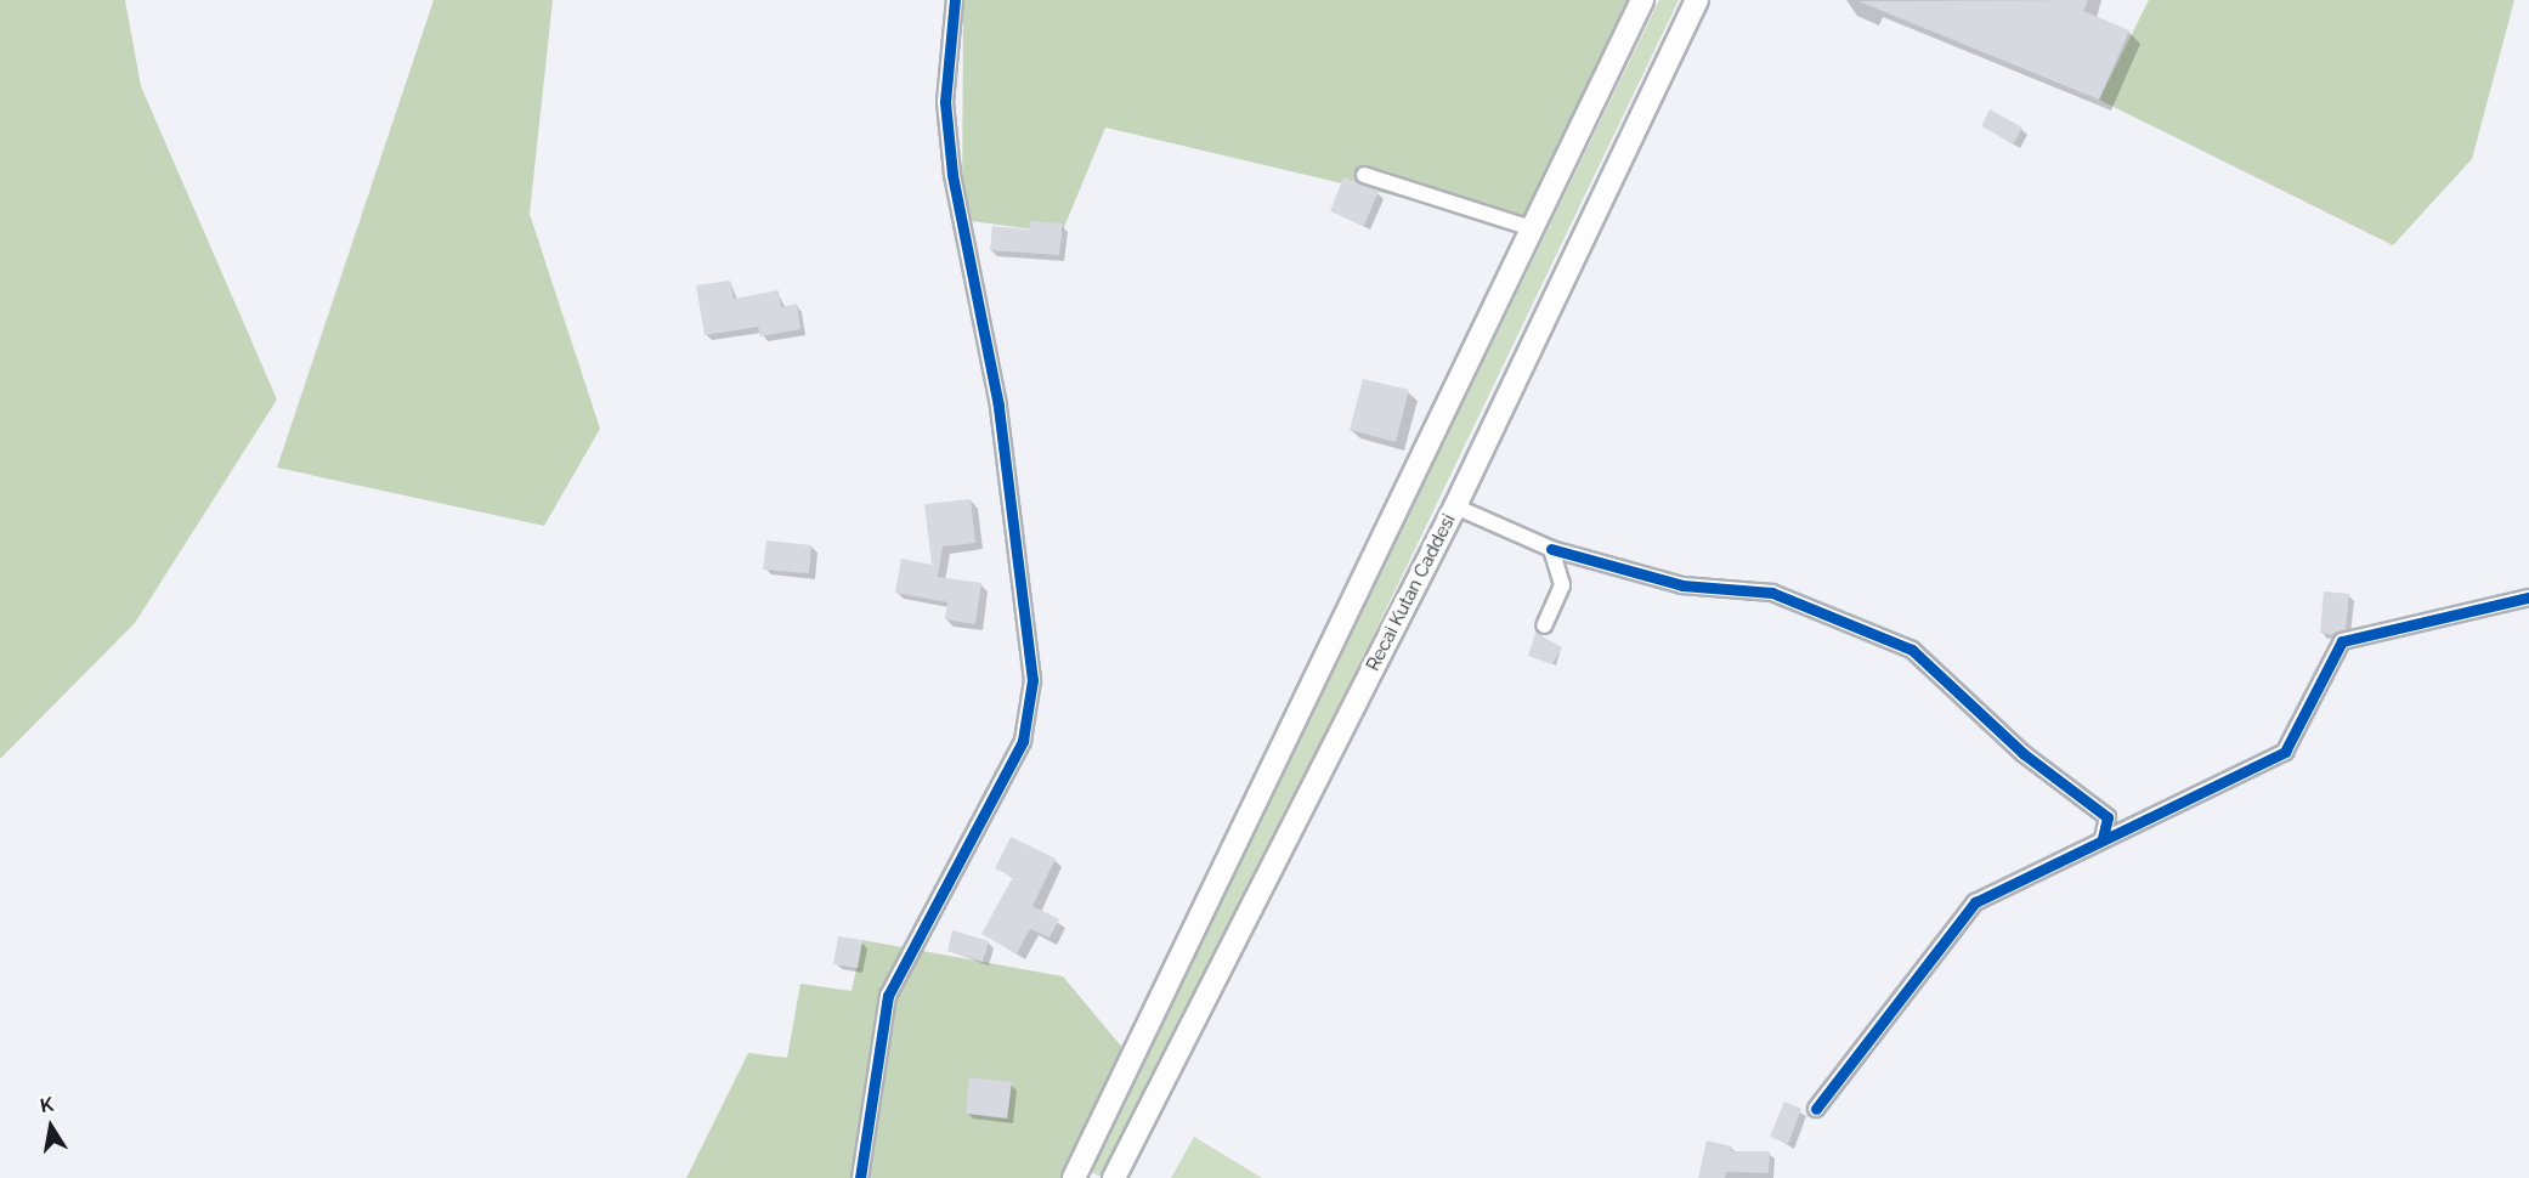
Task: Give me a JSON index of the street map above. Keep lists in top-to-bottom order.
{
  "streets": {
    "main road": ["Recai Kutan Caddesi"]
  },
  "north": "top"
}
